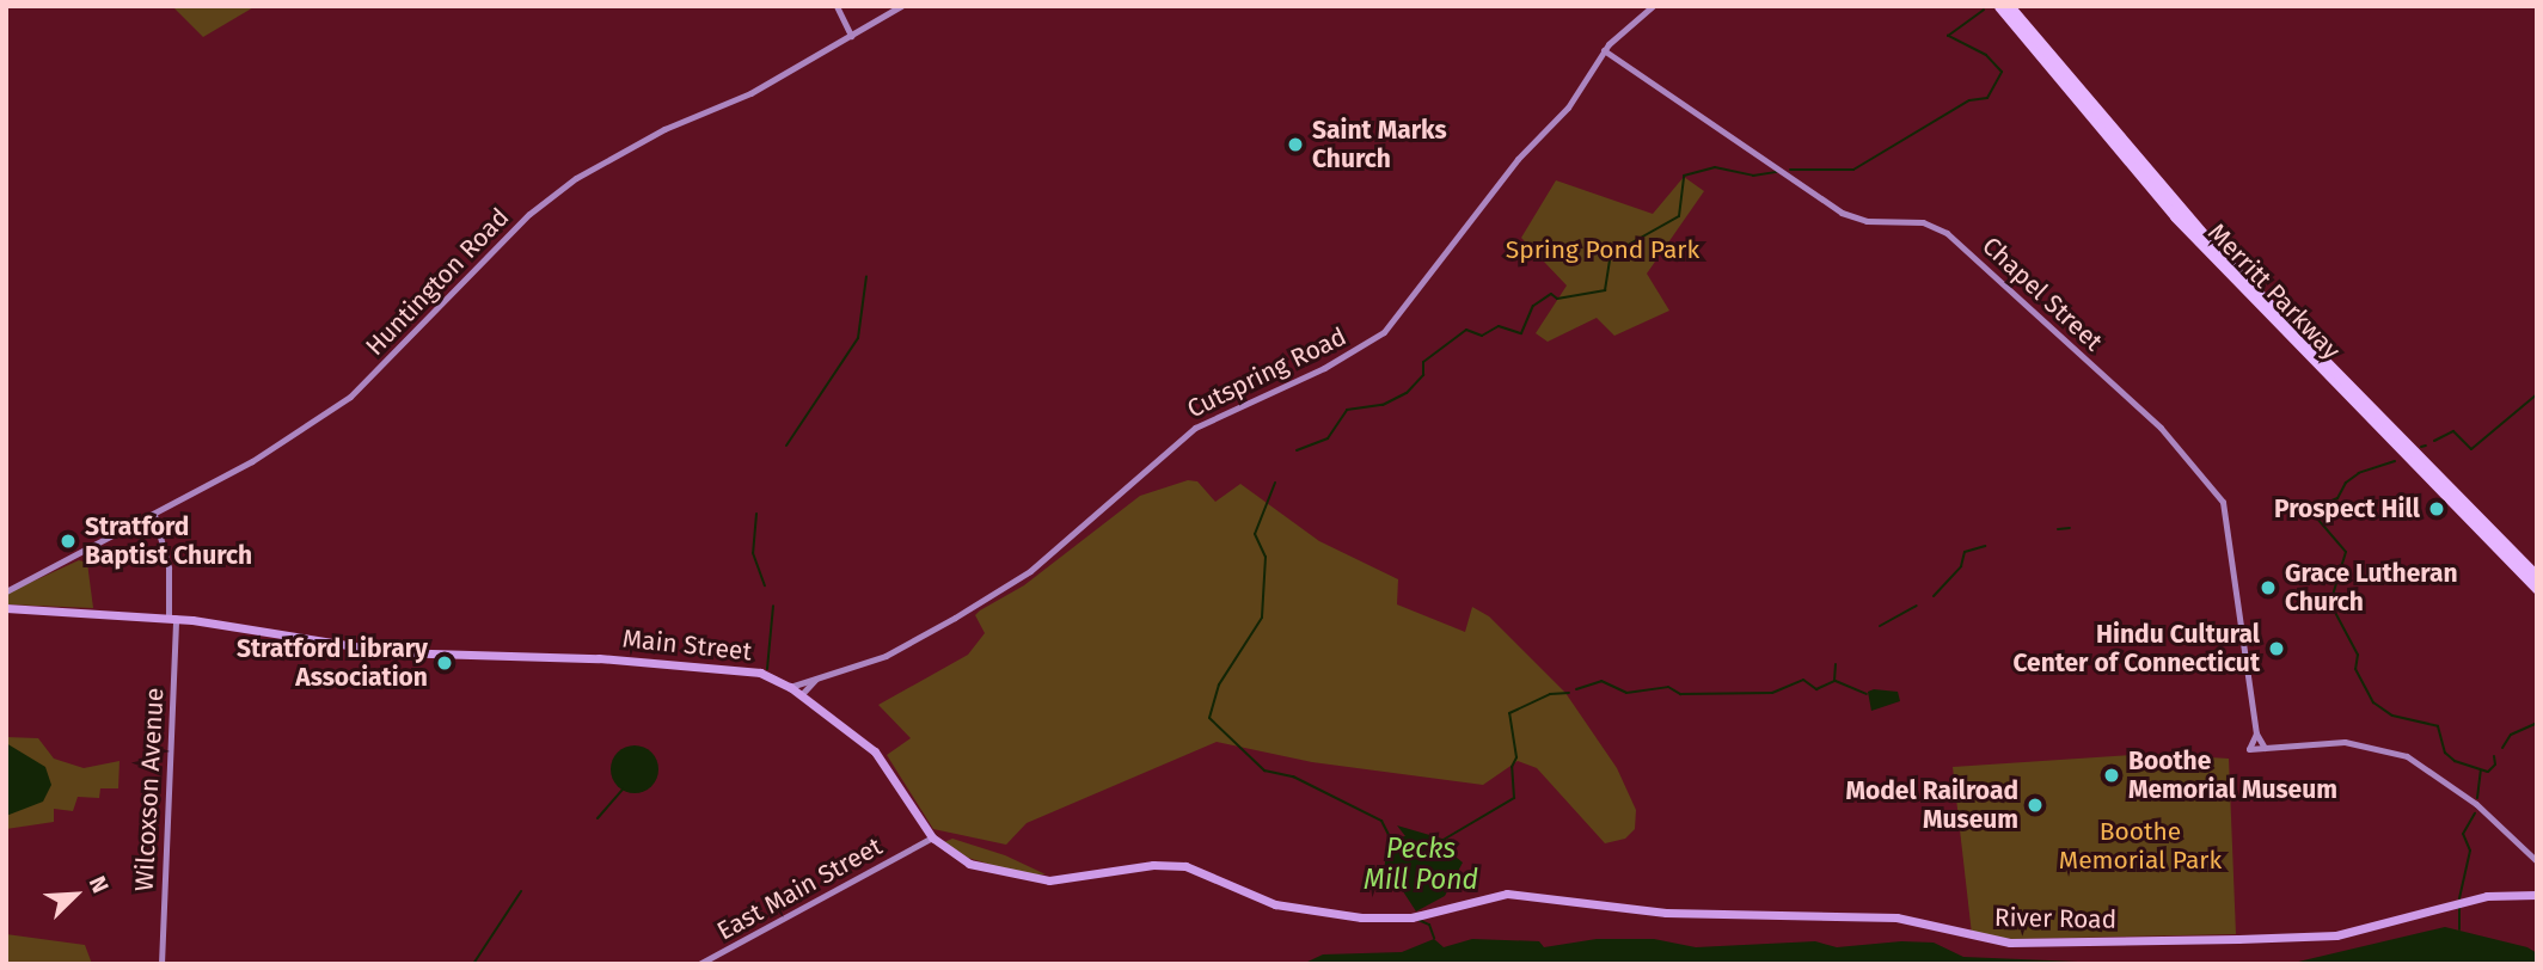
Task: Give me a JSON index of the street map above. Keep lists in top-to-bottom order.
{
  "streets": {
    "highway": ["Merritt Parkway"],
    "main road": ["Main Street", "River Road"],
    "street": [
      "Huntington Road",
      "Chapel Street",
      "Cutspring Road",
      "Wilcoxson Avenue",
      "East Main Street"
    ]
  },
  "crossings": [
    ["Huntington Road", "Wilcoxson Avenue"],
    ["Chapel Street", "Cutspring Road"],
    ["Cutspring Road", "Main Street"],
    ["Main Street", "Wilcoxson Avenue"],
    ["Main Street", "East Main Street"],
    ["Main Street", "River Road"]
  ],
  "water": ["Pecks Mill Pond"],
  "parks": ["Spring Pond Park", "Boothe Memorial Park"],
  "places": [
    "Saint Marks Church",
    "Prospect Hill",
    "Stratford Baptist Church",
    "Grace Lutheran Church",
    "Hindu Cultural Center of Connecticut",
    "Stratford Library Association",
    "Boothe Memorial Museum",
    "Model Railroad Museum"
  ],
  "north": "top right"
}
